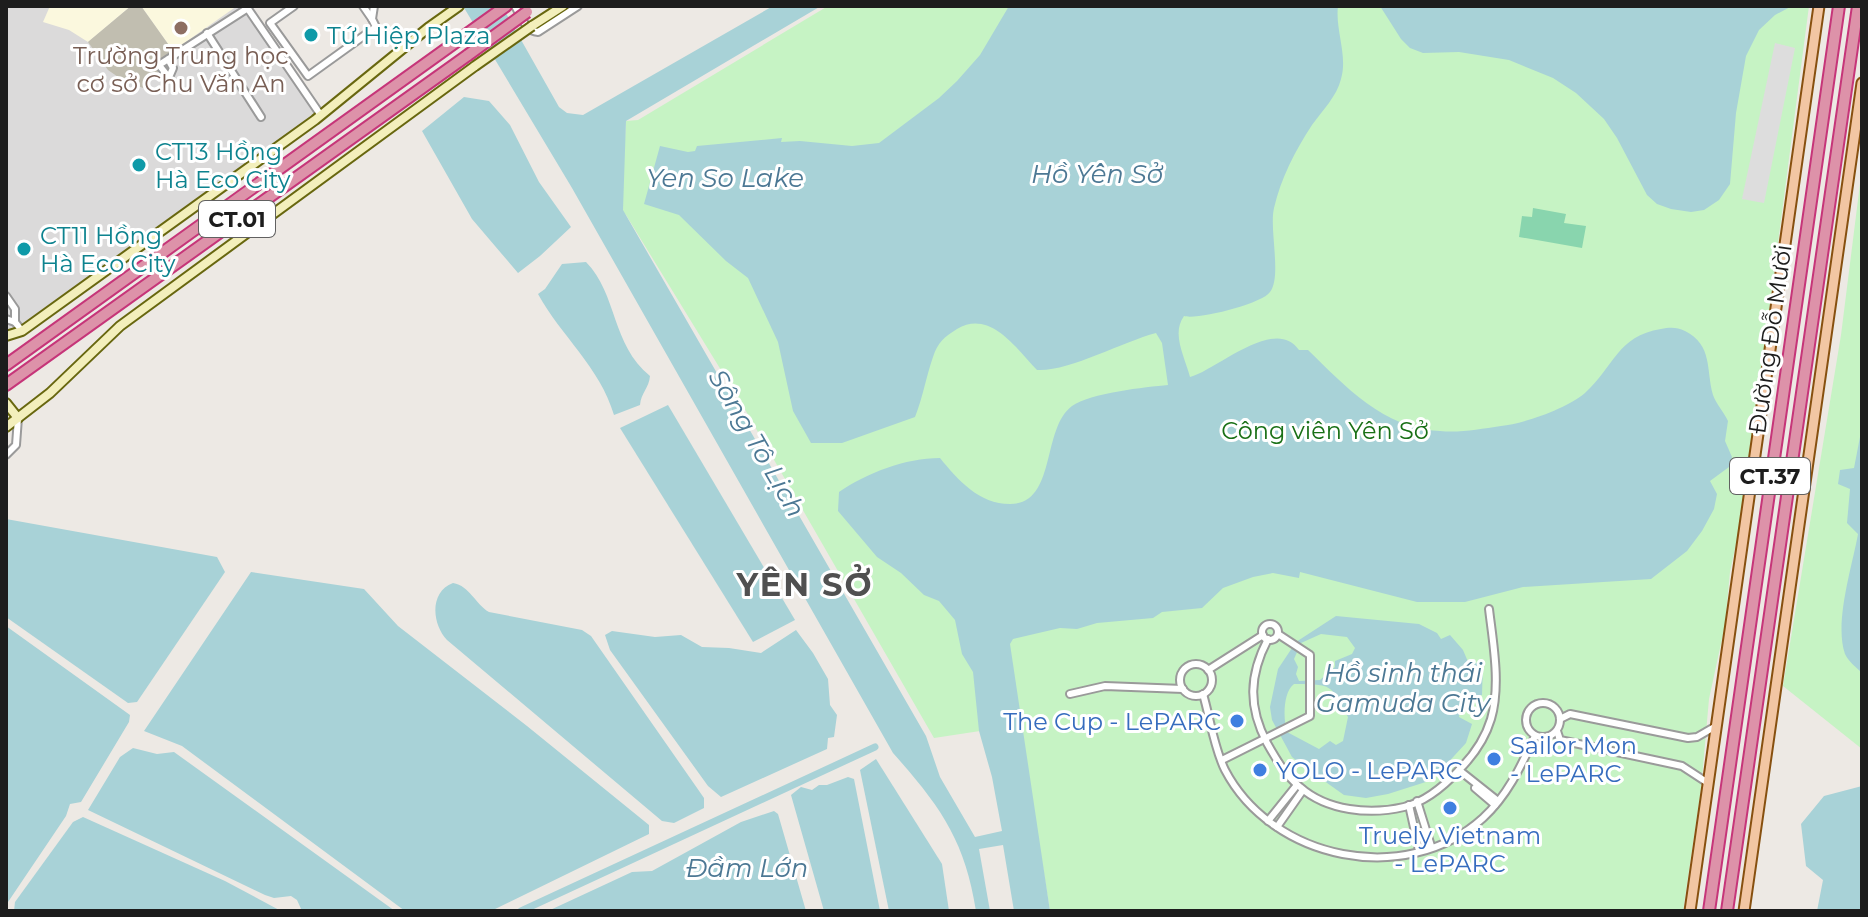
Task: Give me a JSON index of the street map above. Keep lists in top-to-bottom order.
{
  "streets": {
    "highway": ["CT.01", "CT.37"],
    "main road": ["Đường Đỗ Mười"]
  },
  "districts": ["YÊN SỞ"],
  "water": [
    "Hồ Yên Sở",
    "Yen So Lake",
    "Sông Tô Lịch",
    "Hồ sinh thái Gamuda City",
    "Đầm Lớn"
  ],
  "parks": ["Công viên Yên Sở"],
  "places": [
    "Trường Trung học cơ sở Chu Văn An",
    "Tứ Hiệp Plaza",
    "CT13 Hồng Hà Eco City",
    "CT11 Hồng Hà Eco City",
    "The Cup - LePARC",
    "Sailor Mon - LePARC",
    "YOLO - LePARC",
    "Truely Vietnam - LePARC"
  ]
}
